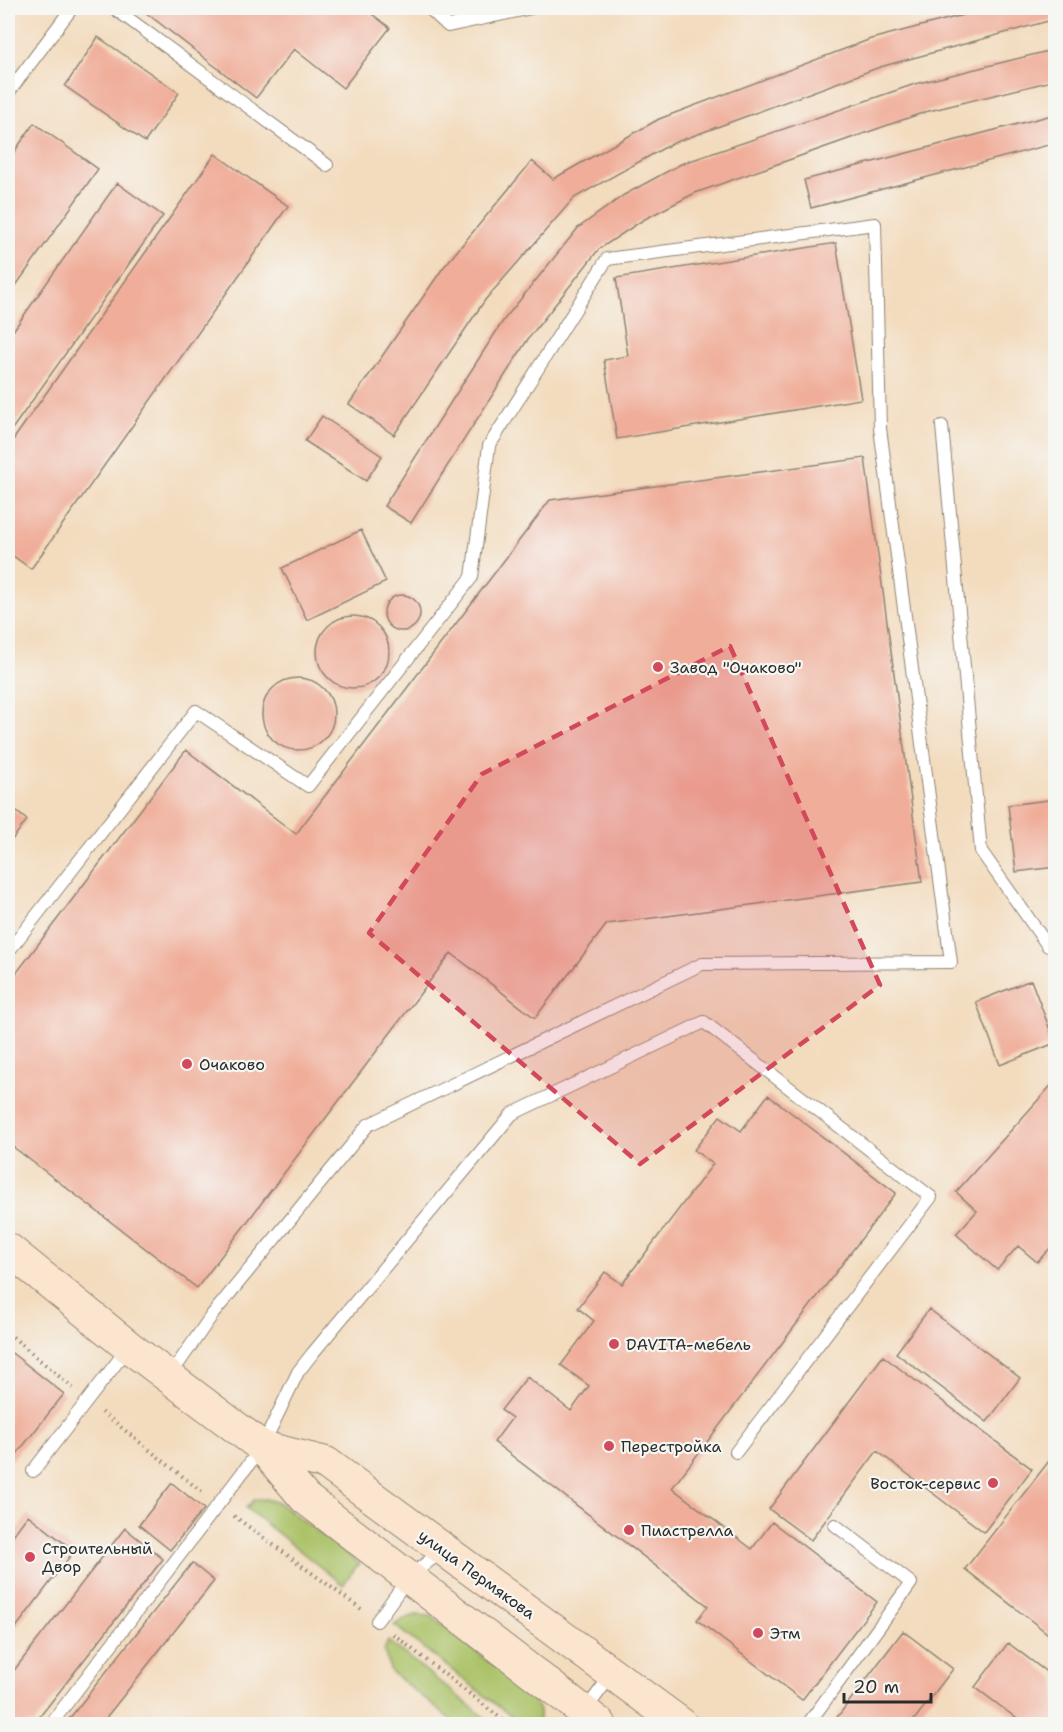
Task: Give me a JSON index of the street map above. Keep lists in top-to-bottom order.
{
  "streets": {
    "street": ["улица Пермякова"]
  },
  "places": [
    "Завод \"Очаково\"",
    "Очаково",
    "DAVITA-мебель",
    "Перестройка",
    "Восток-сервис",
    "Пиастрелла",
    "Строительный Двор",
    "Этм"
  ],
  "scale_bar": "20 m"
}
